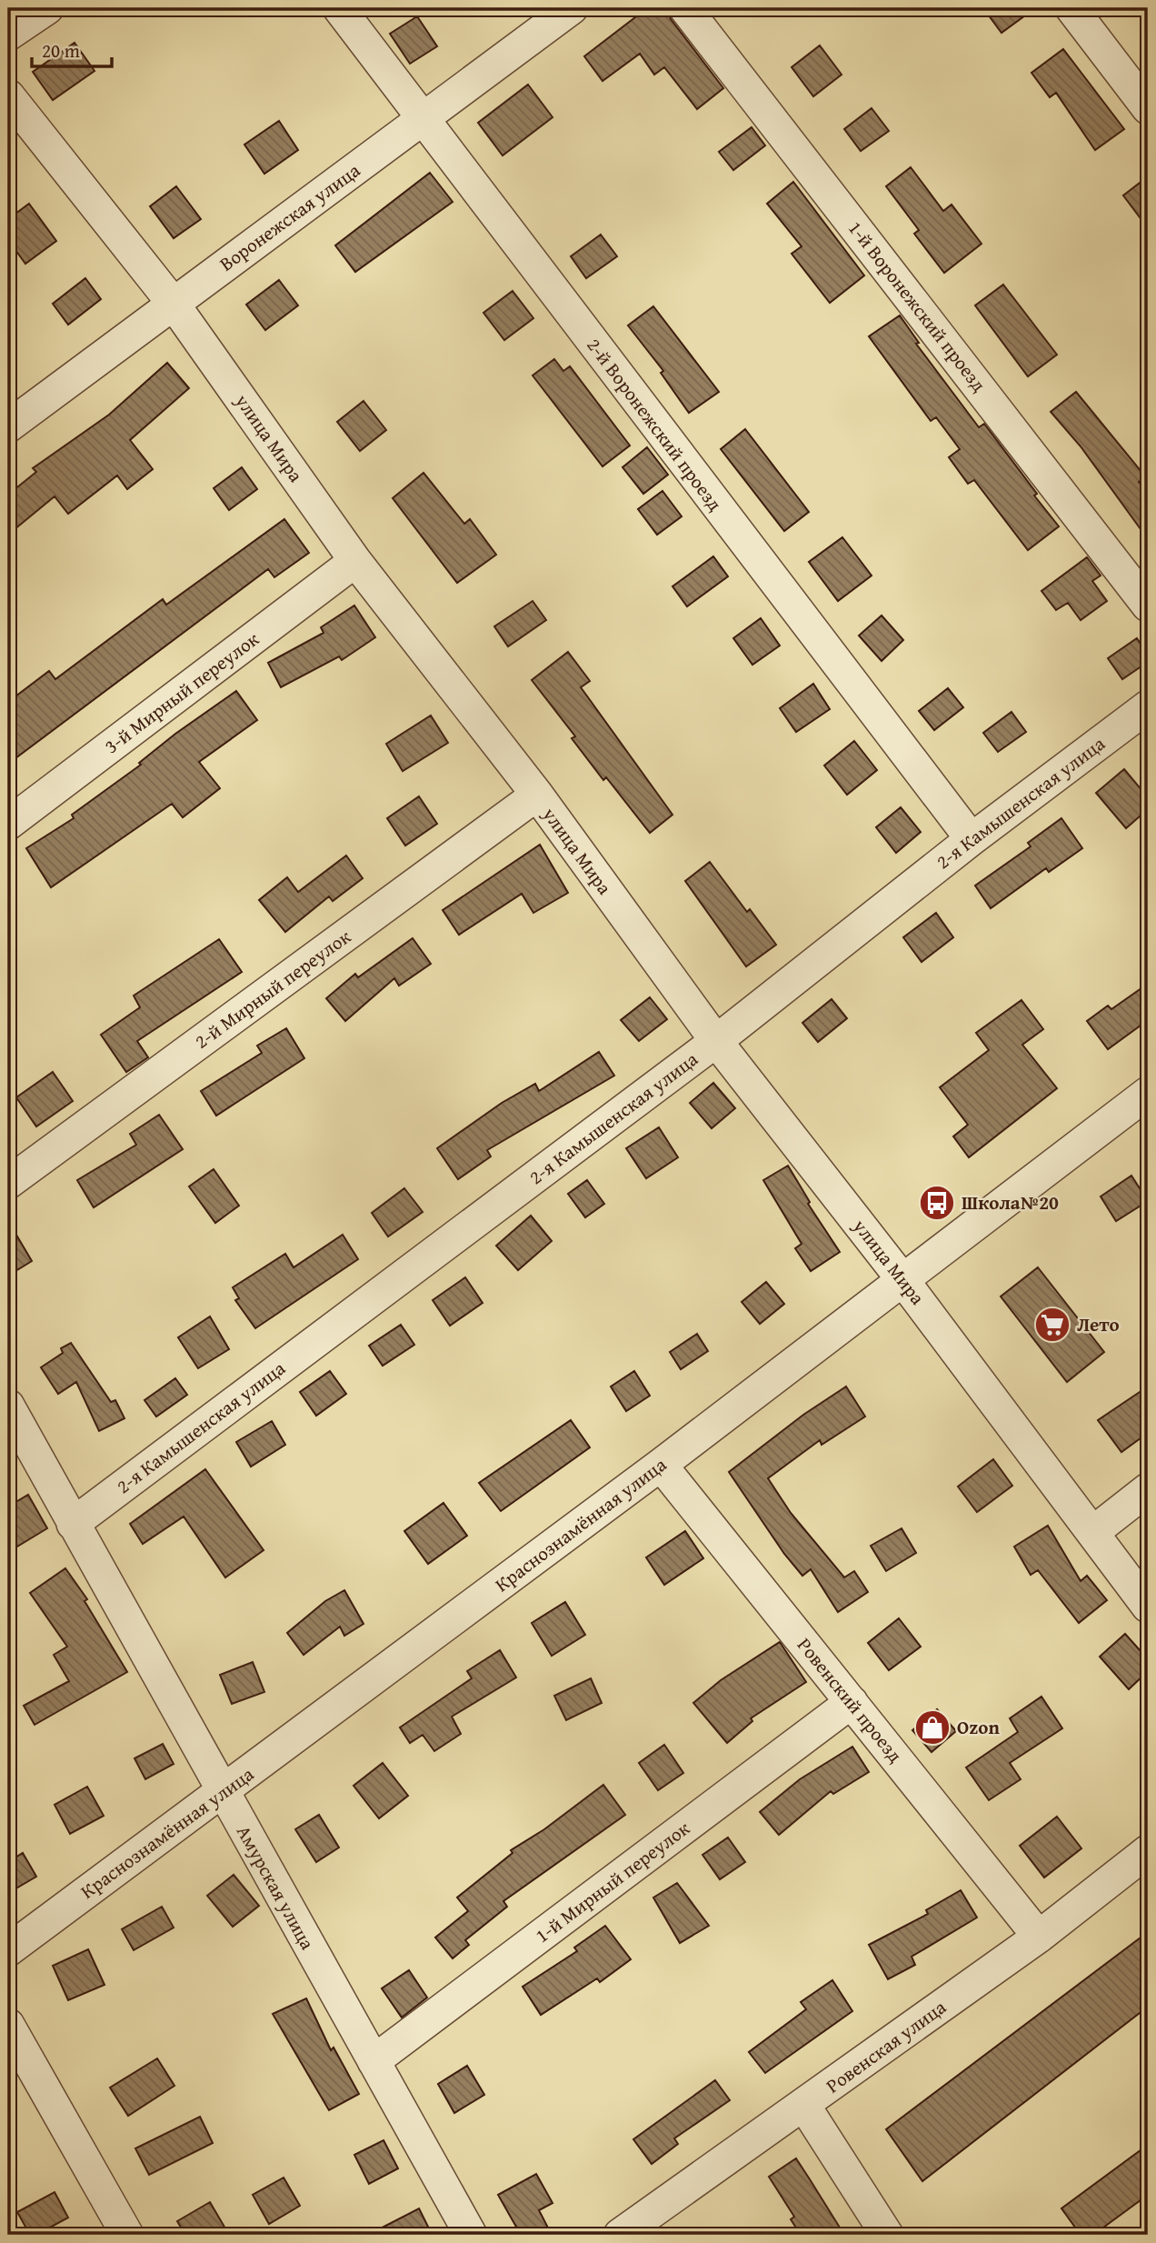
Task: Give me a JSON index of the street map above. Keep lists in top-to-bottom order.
{
  "streets": {
    "street": [
      "Воронежская улица",
      "1-й Воронежский проезд",
      "2-й Воронежский проезд",
      "улица Мира",
      "3-й Мирный переулок",
      "2-я Камышенская улица",
      "2-й Мирный переулок",
      "Краснознамённая улица",
      "Ровенский проезд",
      "1-й Мирный переулок",
      "Амурская улица",
      "Ровенская улица"
    ]
  },
  "crossings": [
    ["Воронежская улица", "2-й Воронежский проезд"],
    ["Воронежская улица", "улица Мира"],
    ["2-й Воронежский проезд", "2-я Камышенская улица"],
    ["улица Мира", "3-й Мирный переулок"],
    ["улица Мира", "2-я Камышенская улица"],
    ["улица Мира", "2-й Мирный переулок"],
    ["улица Мира", "Краснознамённая улица"],
    ["2-я Камышенская улица", "Амурская улица"],
    ["Краснознамённая улица", "Ровенский проезд"],
    ["Краснознамённая улица", "Амурская улица"],
    ["Ровенский проезд", "1-й Мирный переулок"],
    ["Ровенский проезд", "Ровенская улица"],
    ["1-й Мирный переулок", "Амурская улица"]
  ],
  "places": {
    "bus stop": ["Школа№20"],
    "supermarket": ["Лето"],
    "shop": ["Ozon"]
  },
  "scale_bar": "20 m"
}
